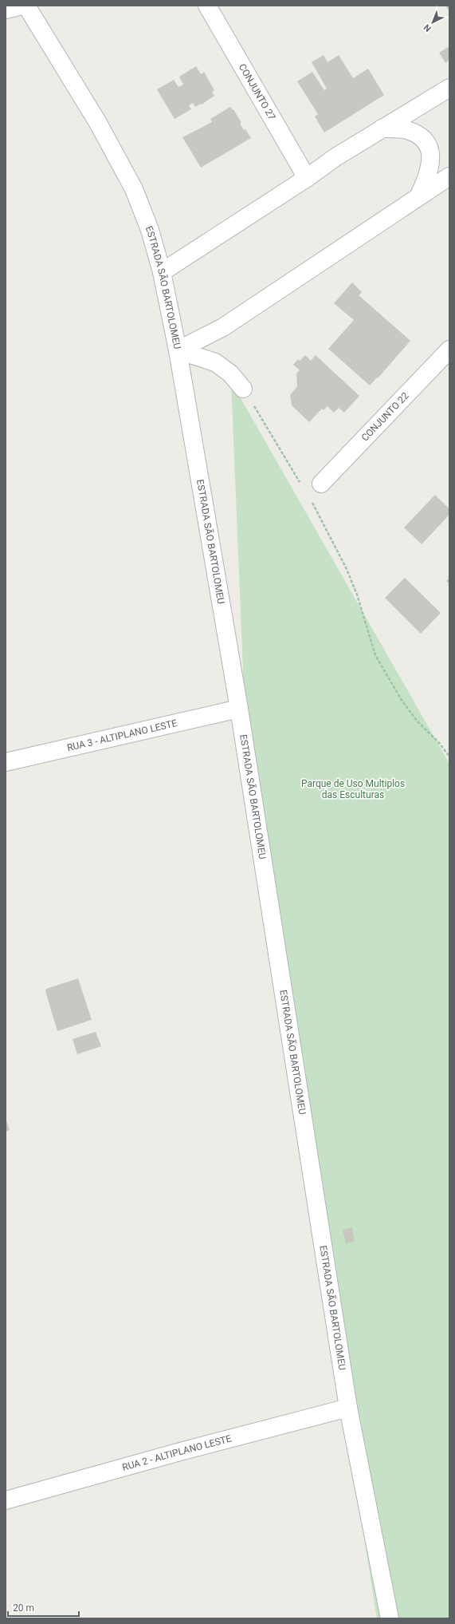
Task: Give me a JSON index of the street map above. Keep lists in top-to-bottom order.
{
  "streets": {
    "street": [
      "CONJUNTO 27",
      "ESTRADA SÃO BARTOLOMEU",
      "CONJUNTO 22",
      "RUA 3 - ALTIPLANO LESTE",
      "RUA 2 - ALTIPLANO LESTE"
    ]
  },
  "crossings": [
    ["ESTRADA SÃO BARTOLOMEU", "RUA 3 - ALTIPLANO LESTE"],
    ["ESTRADA SÃO BARTOLOMEU", "RUA 2 - ALTIPLANO LESTE"]
  ],
  "parks": ["Parque de Uso Multiplos das Esculturas"],
  "scale_bar": "20 m",
  "north": "bottom left"
}
